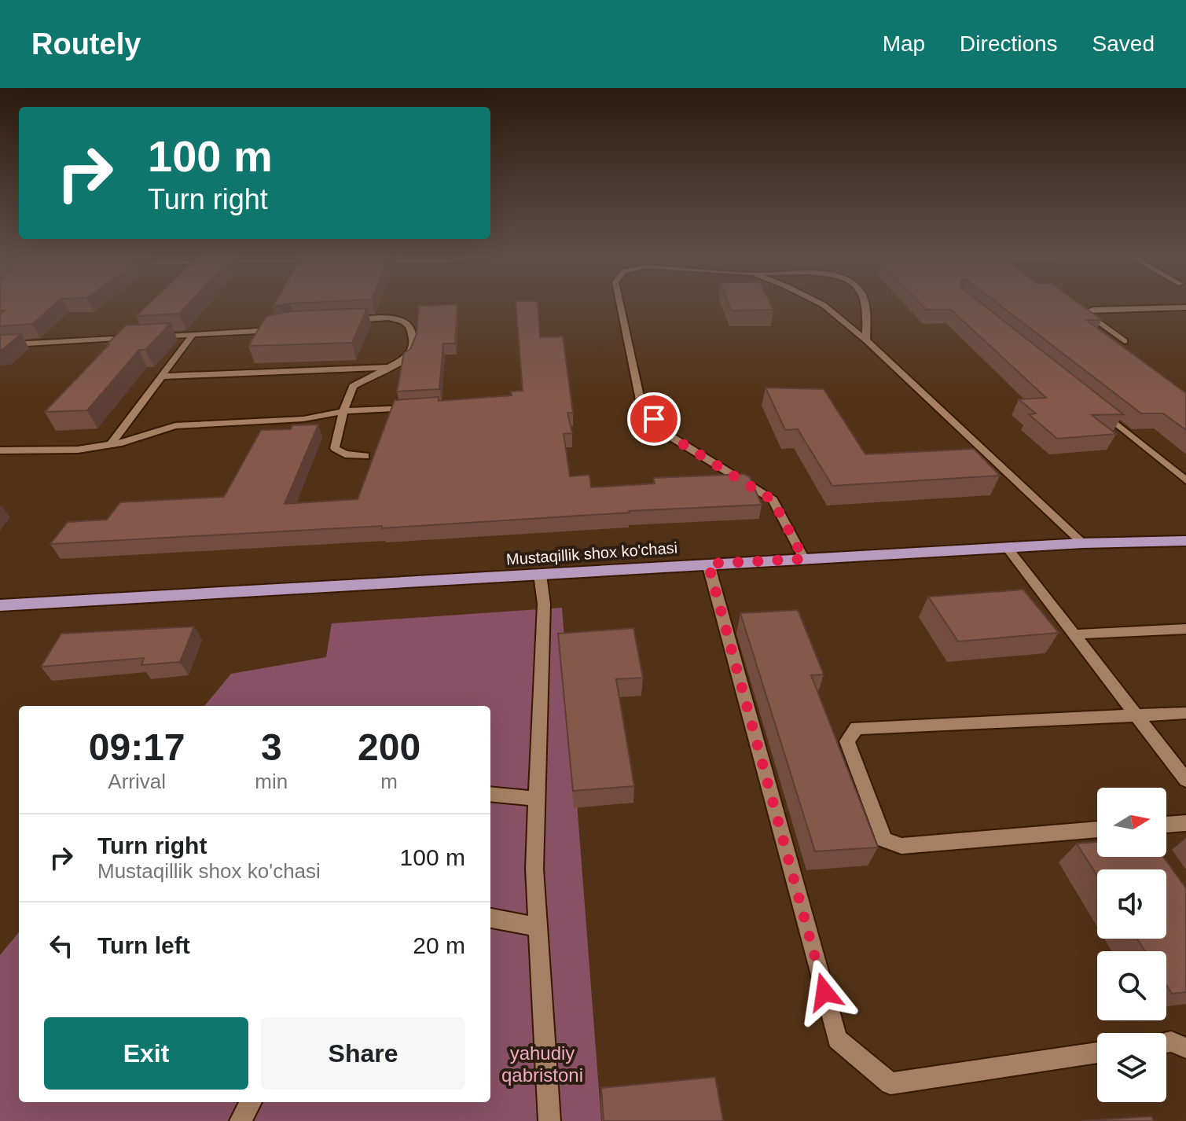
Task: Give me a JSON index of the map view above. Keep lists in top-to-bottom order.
{
  "streets": {
    "main road": ["Mustaqillik shox ko'chasi"]
  },
  "parks": ["yahudiy qabristoni"],
  "north": "right",
  "page": {
    "header": "Routely",
    "nav": ["Map", "Directions", "Saved"],
    "turn": ["100 m", "Turn right"],
    "eta": [
      "09:17",
      "Arrival",
      "3",
      "min",
      "200",
      "m"
    ],
    "list": [
      {
        "name": "Turn right",
        "note": "Mustaqillik shox ko'chasi",
        "value": "100 m"
      },
      {
        "name": "Turn left",
        "value": "20 m"
      }
    ],
    "buttons": ["Exit", "Share"]
  }
}
